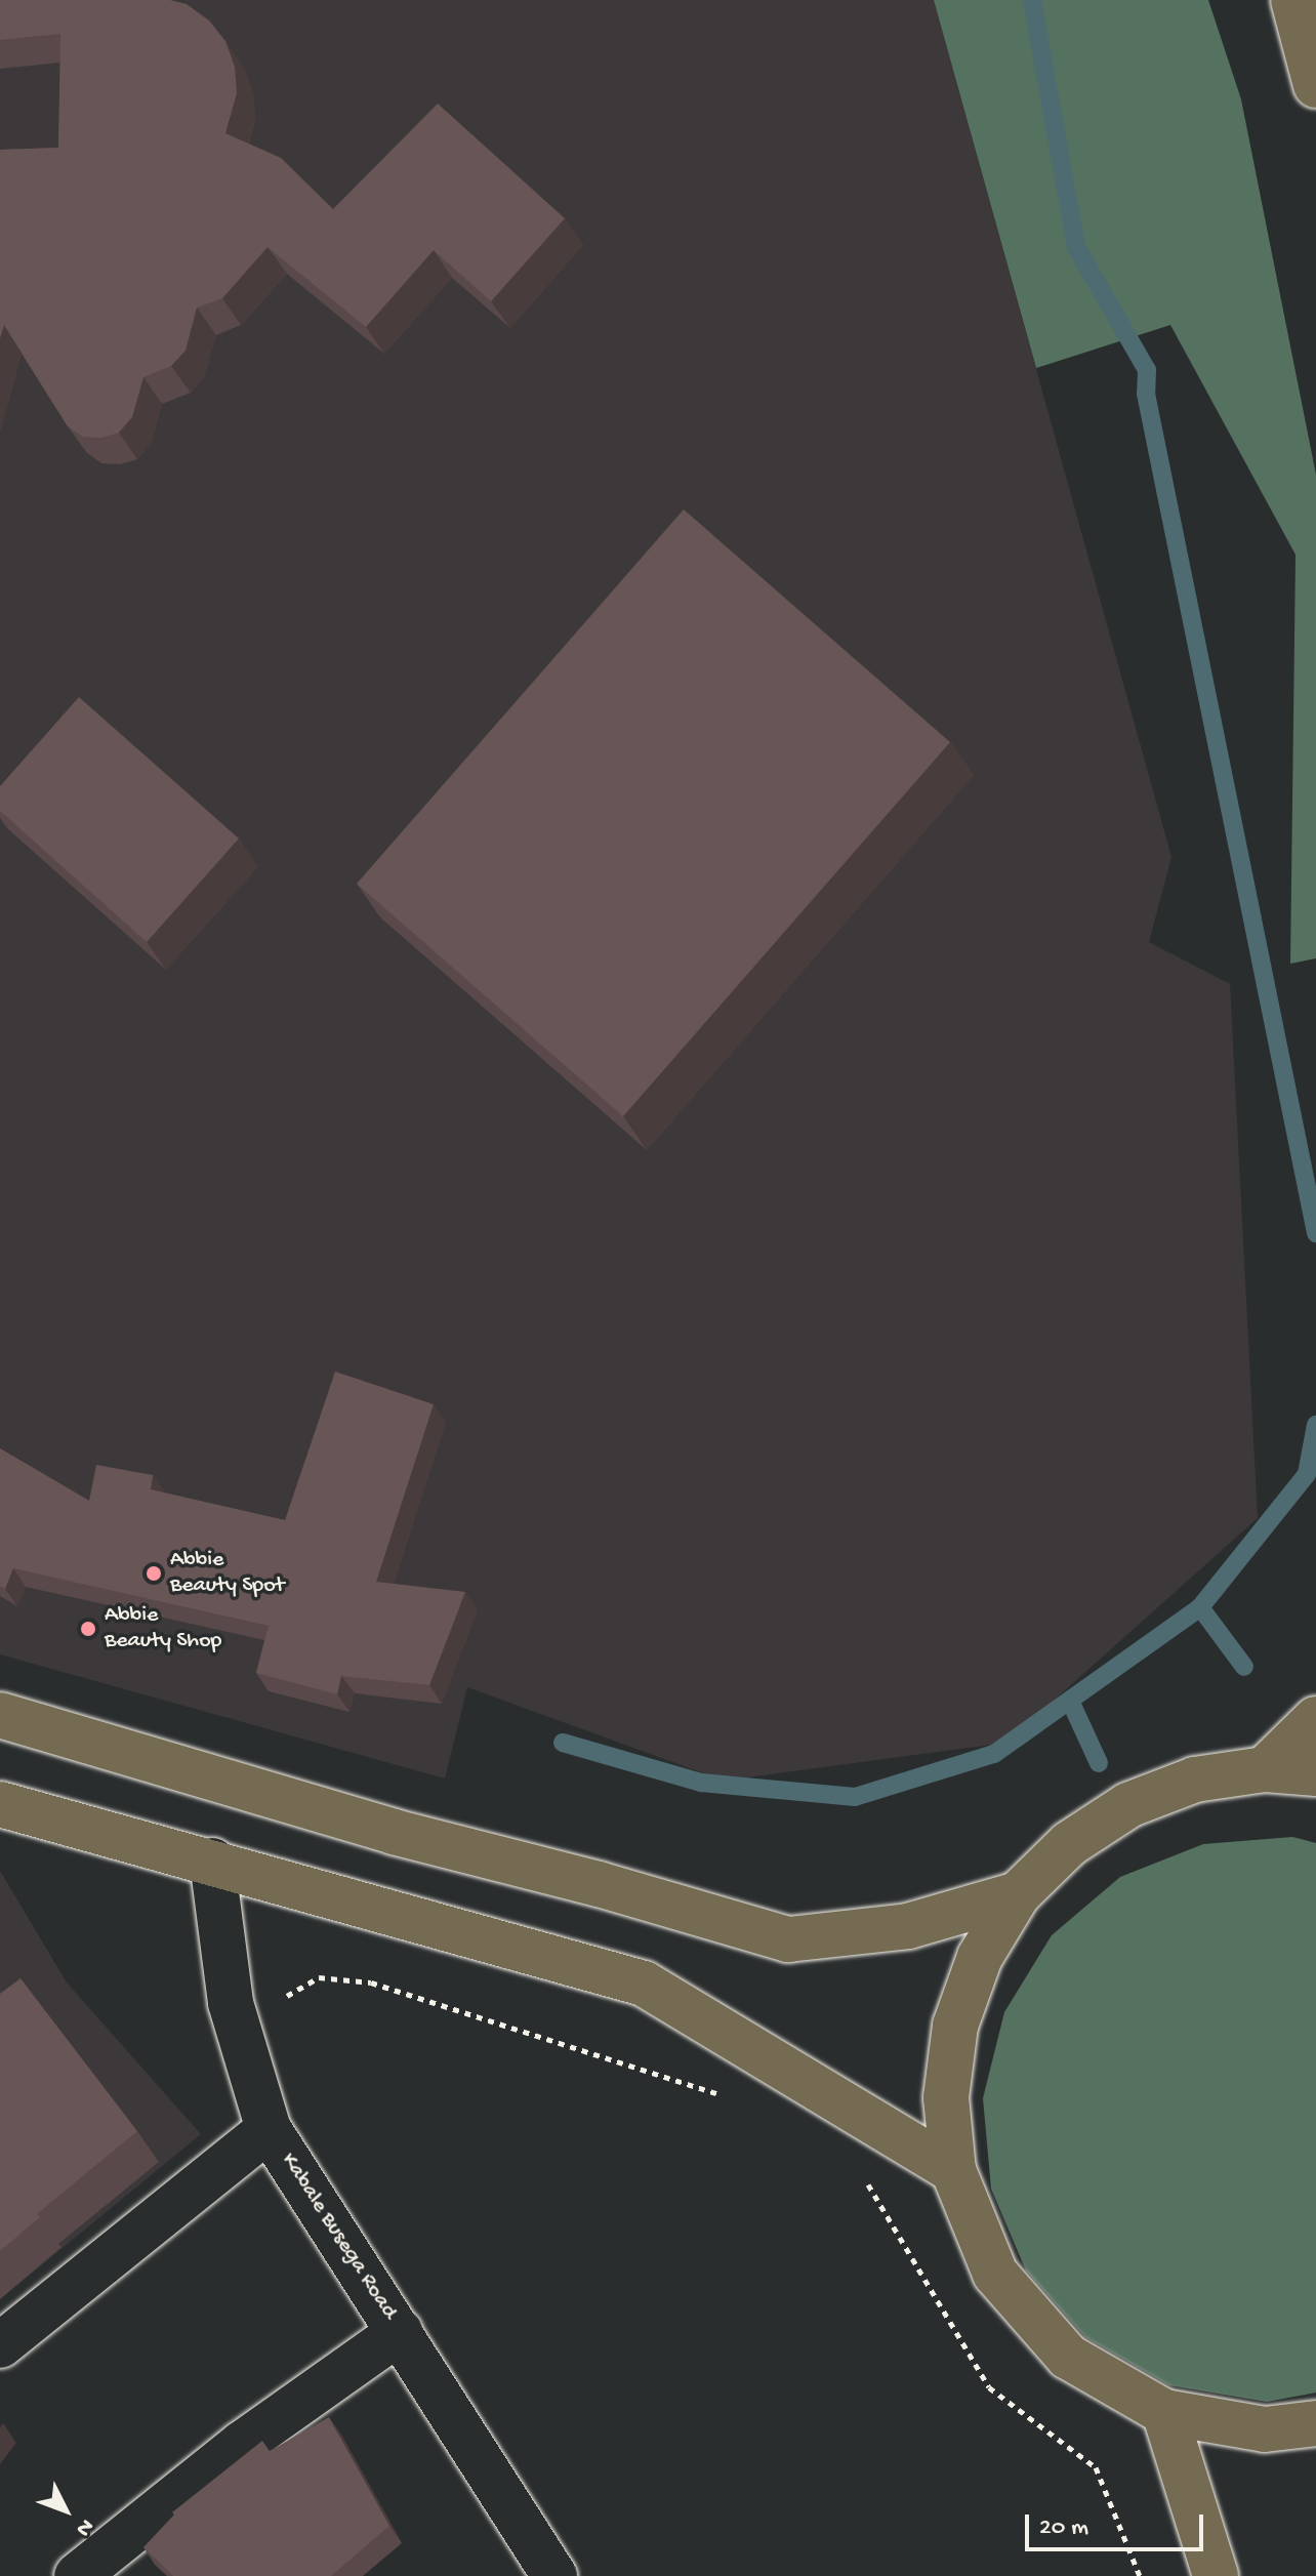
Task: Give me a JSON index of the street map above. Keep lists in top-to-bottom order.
{
  "streets": {
    "street": ["Kabale Busega Road"]
  },
  "places": ["Abbie Beauty Spot", "Abbie Beauty Shop"],
  "scale_bar": "20 m",
  "north": "bottom right"
}
